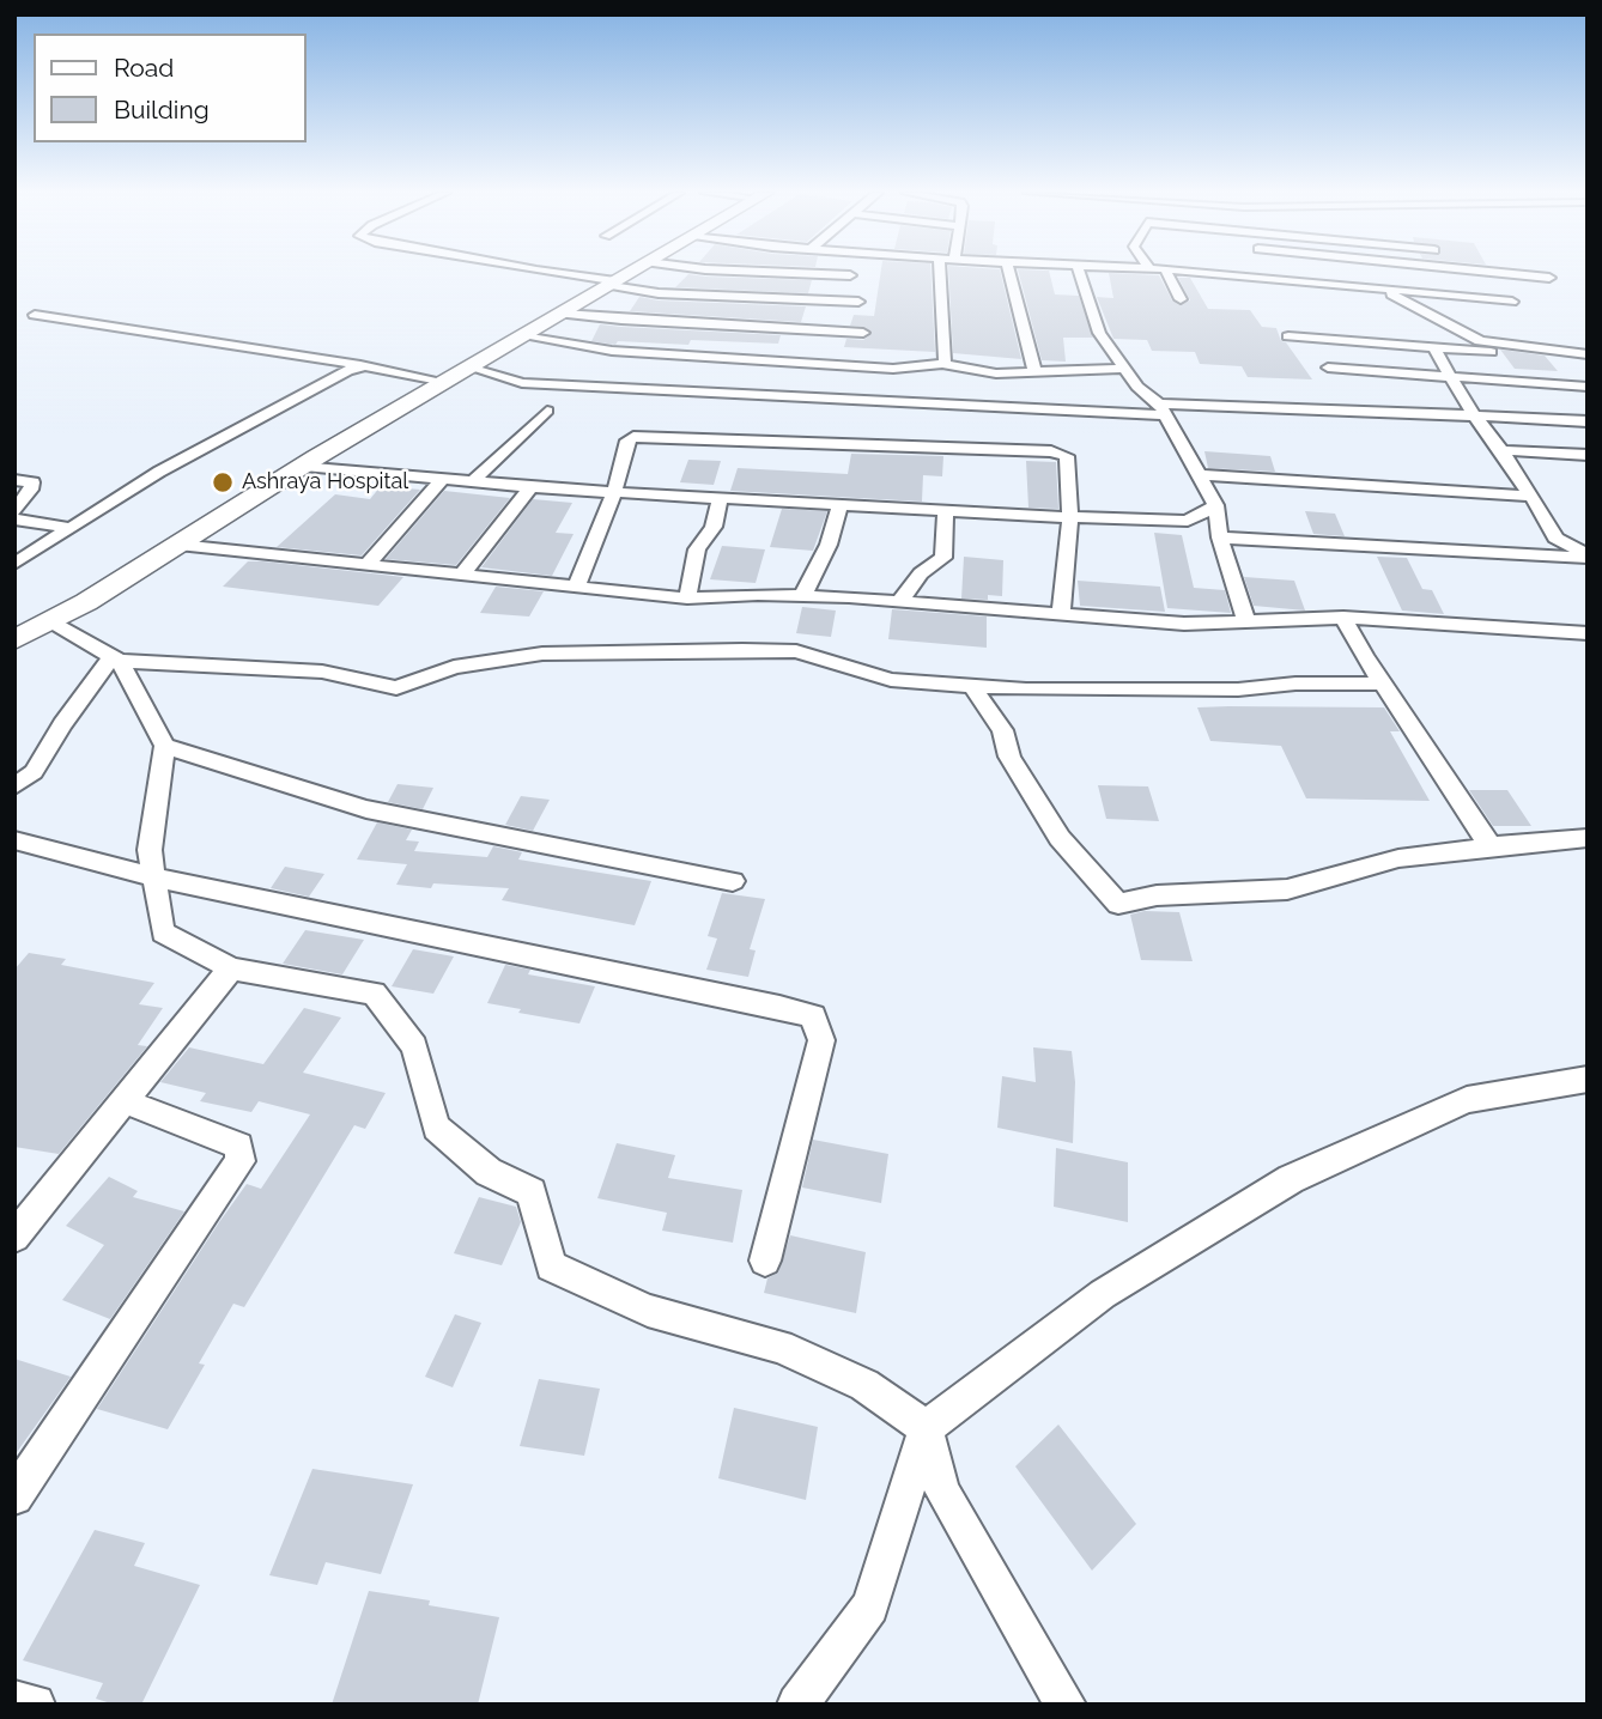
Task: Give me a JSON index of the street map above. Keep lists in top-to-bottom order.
{
  "places": ["Ashraya Hospital"],
  "legend": ["Road", "Building"]
}
